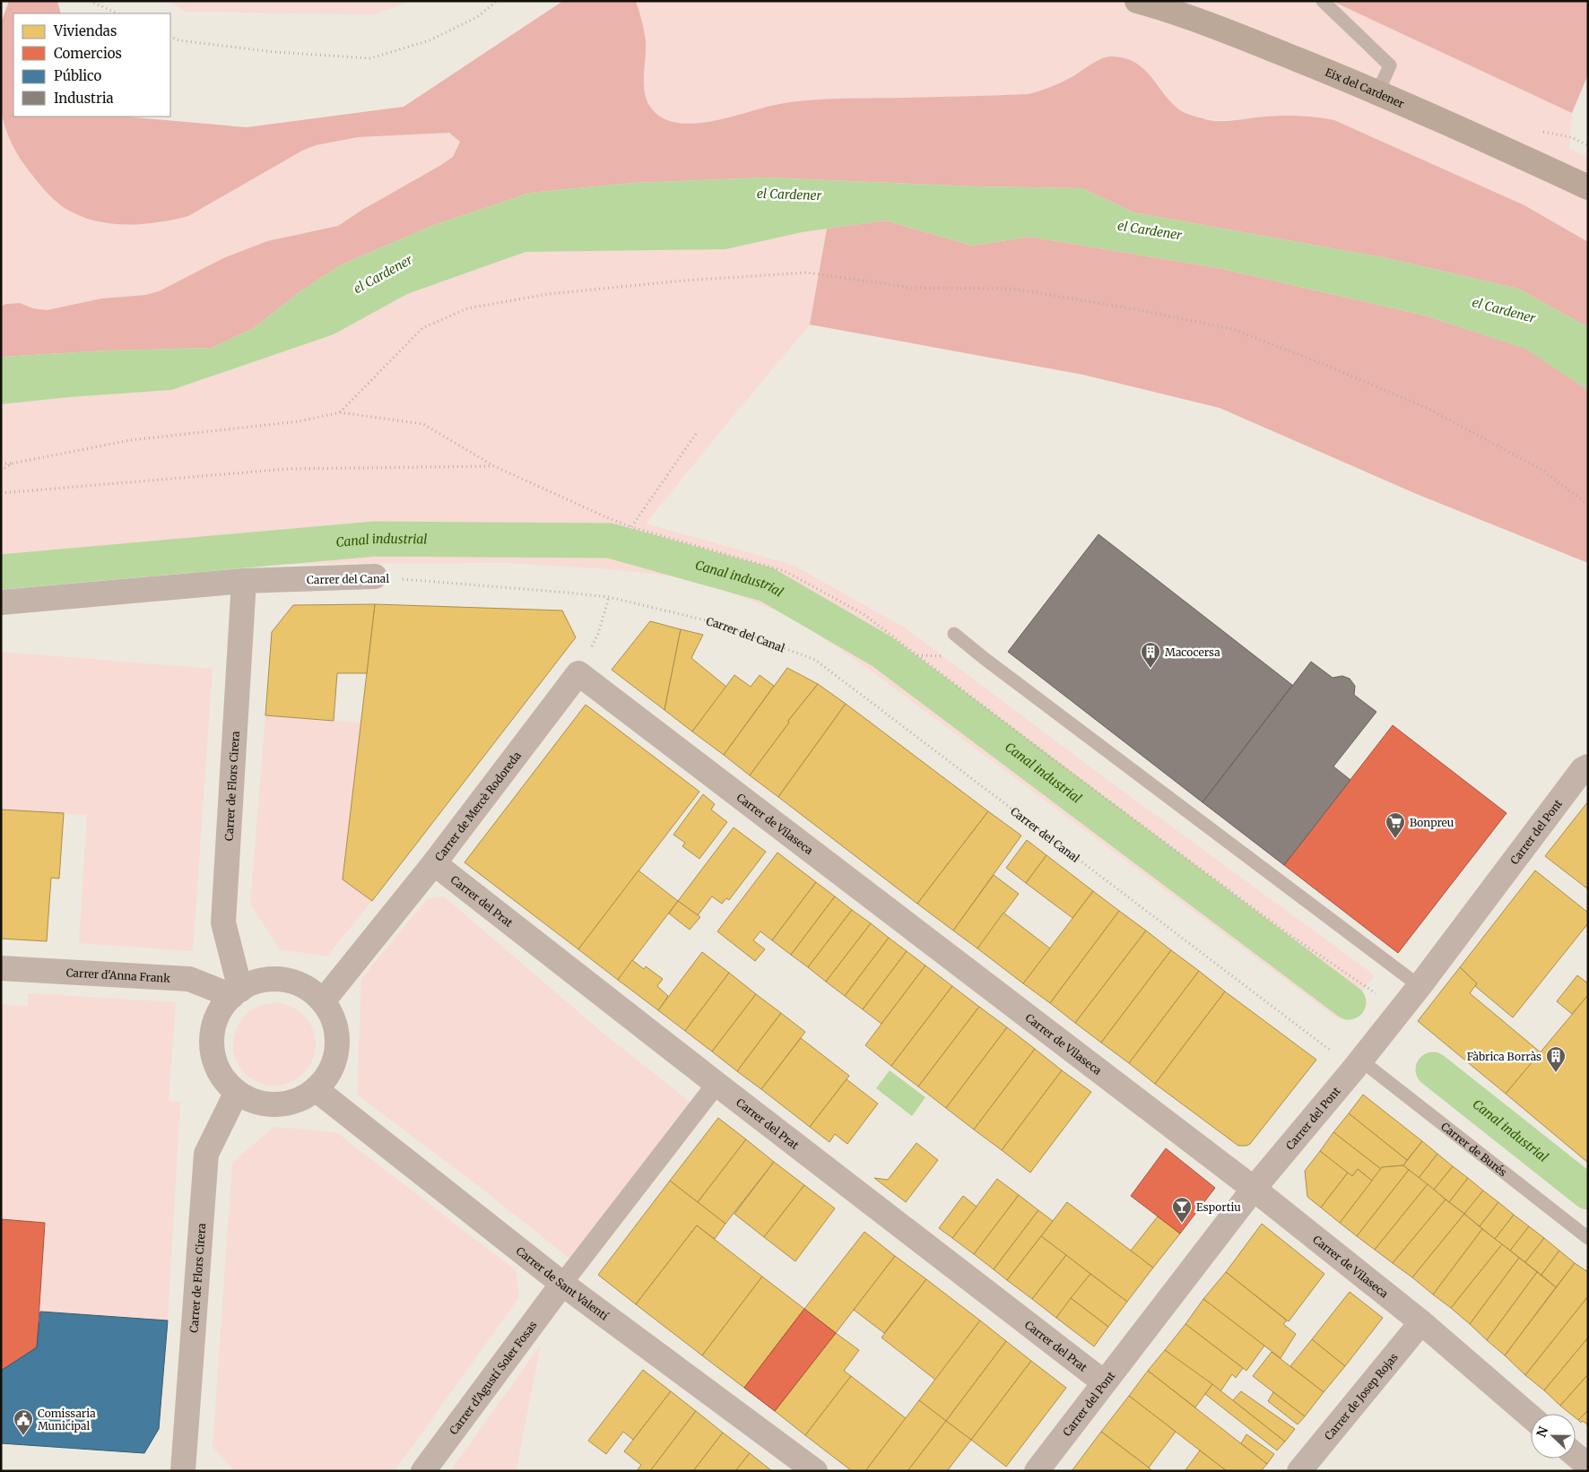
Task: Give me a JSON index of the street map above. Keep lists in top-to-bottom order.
{
  "streets": {
    "main road": ["Eix del Cardener"],
    "street": [
      "Carrer del Canal",
      "Carrer de Flors Cirera",
      "Carrer de Mercè Rodoreda",
      "Carrer de Vilaseca",
      "Carrer del Pont",
      "Carrer del Prat",
      "Carrer d'Anna Frank",
      "Carrer de Sant Valentí",
      "Carrer d'Agustí Soler Fosas",
      "Carrer de Josep Rojas"
    ],
    "lane": ["Carrer de Burés"]
  },
  "crossings": [
    ["Carrer del Canal", "Carrer de Flors Cirera"],
    ["Carrer del Canal", "Carrer del Pont"],
    ["Carrer del Canal", "Carrer de Burés"],
    ["Carrer de Flors Cirera", "Carrer de Mercè Rodoreda"],
    ["Carrer de Flors Cirera", "Carrer d'Anna Frank"],
    ["Carrer de Flors Cirera", "Carrer de Sant Valentí"],
    ["Carrer de Mercè Rodoreda", "Carrer de Vilaseca"],
    ["Carrer de Mercè Rodoreda", "Carrer del Prat"],
    ["Carrer de Mercè Rodoreda", "Carrer d'Anna Frank"],
    ["Carrer de Mercè Rodoreda", "Carrer de Sant Valentí"],
    ["Carrer de Vilaseca", "Carrer del Pont"],
    ["Carrer de Vilaseca", "Carrer de Josep Rojas"],
    ["Carrer del Pont", "Carrer del Prat"],
    ["Carrer del Pont", "Carrer de Burés"],
    ["Carrer d'Anna Frank", "Carrer de Sant Valentí"],
    ["Carrer de Sant Valentí", "Carrer d'Agustí Soler Fosas"]
  ],
  "water": ["el Cardener", "Canal industrial"],
  "places": {
    "building": ["Macocersa", "Fàbrica Borràs"],
    "supermarket": ["Bonpreu"],
    "bar": ["Esportiu"],
    "public building": ["Comissaria Municipal"]
  },
  "legend": [
    "Viviendas",
    "Comercios",
    "Público",
    "Industria"
  ],
  "north": "left"
}
